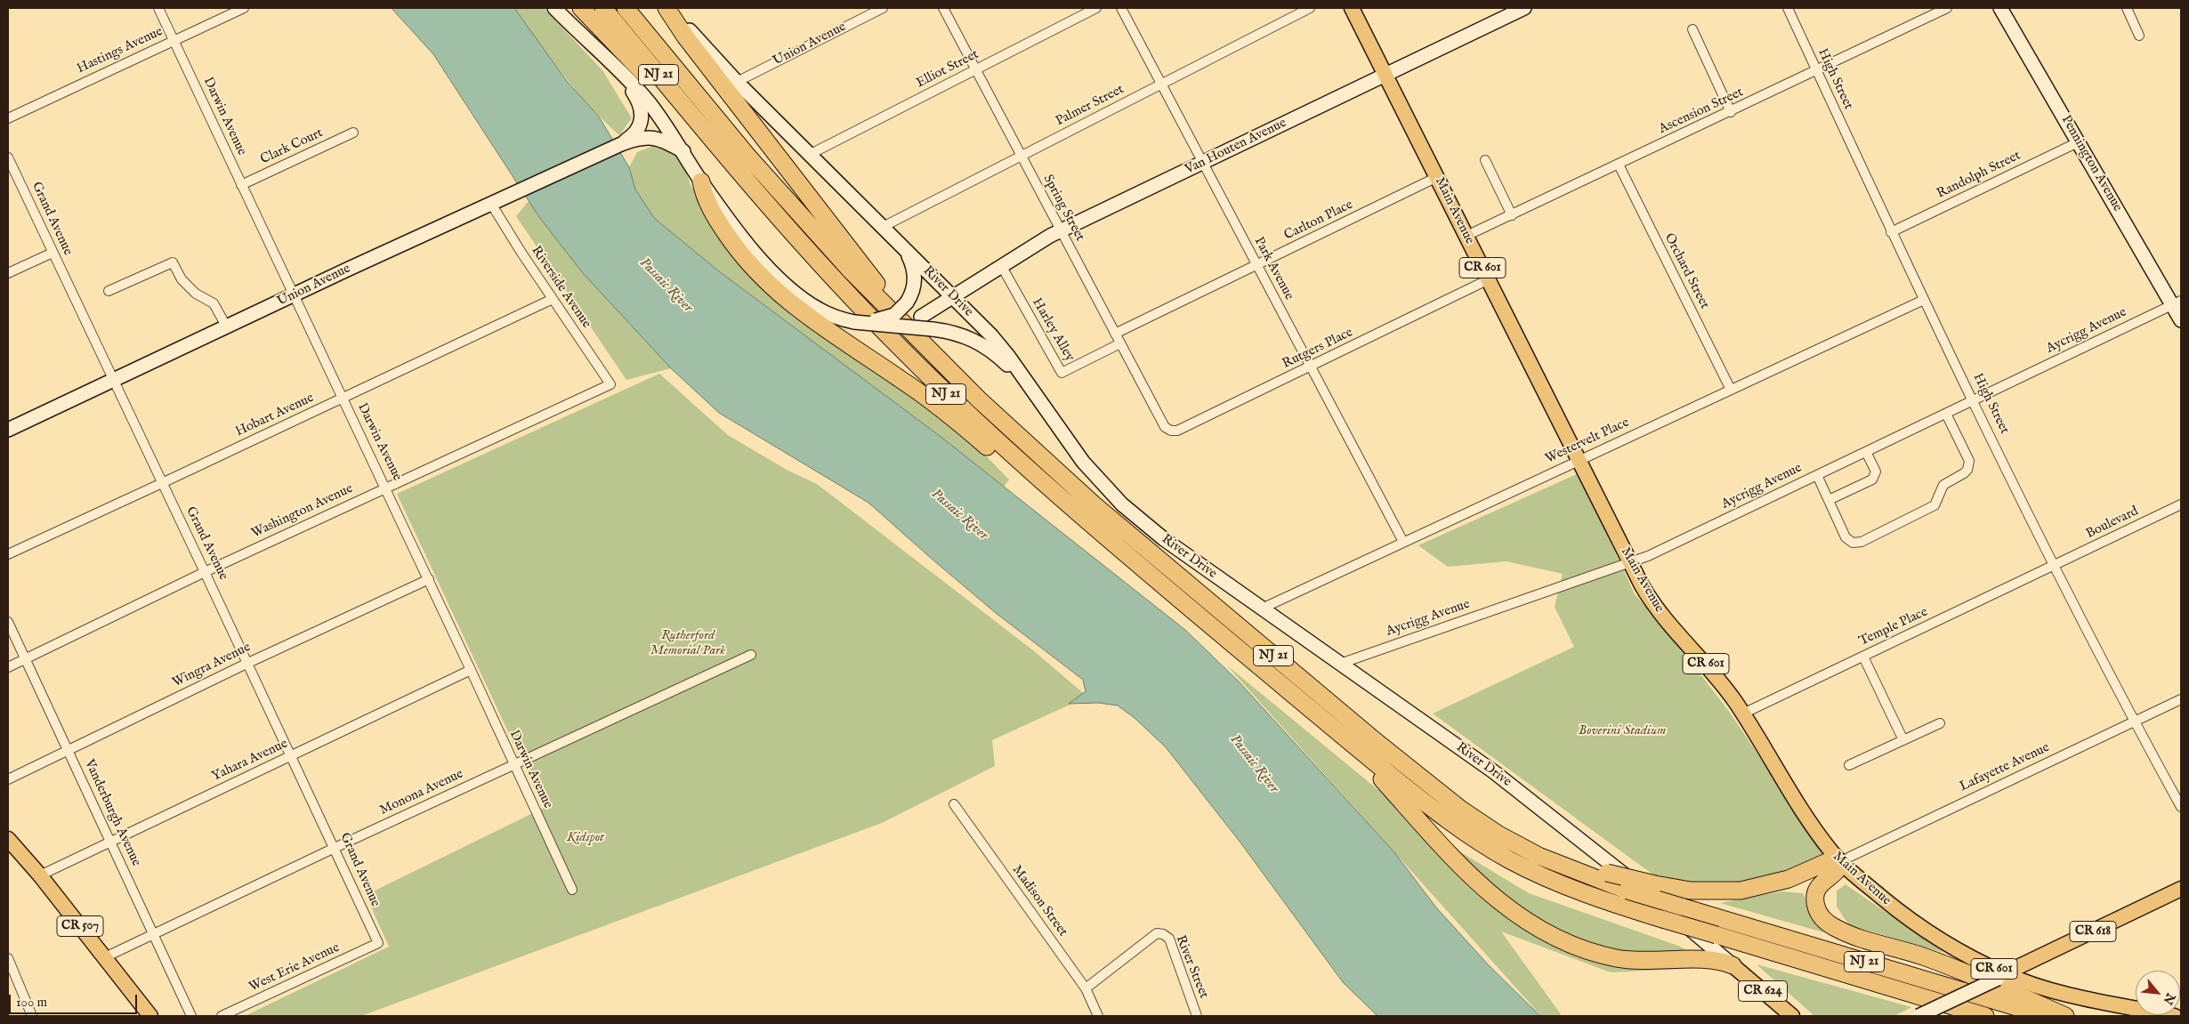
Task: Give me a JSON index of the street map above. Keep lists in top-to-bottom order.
{
  "streets": {
    "highway": ["NJ 21"],
    "main road": [
      "Union Avenue",
      "Van Houten Avenue",
      "Pennington Avenue",
      "Main Avenue",
      "CR 601",
      "River Drive",
      "CR 507",
      "CR 618",
      "CR 624"
    ],
    "street": [
      "Hastings Avenue",
      "Elliot Street",
      "High Street",
      "Palmer Street",
      "Ascension Street",
      "Darwin Avenue",
      "Clark Court",
      "Randolph Street",
      "Spring Street",
      "Grand Avenue",
      "Carlton Place",
      "Park Avenue",
      "Orchard Street",
      "Riverside Avenue",
      "Harley Alley",
      "Aycrigg Avenue",
      "Rutgers Place",
      "Hobart Avenue",
      "Westervelt Place",
      "Washington Avenue",
      "Boulevard",
      "Temple Place",
      "Wingra Avenue",
      "Yahara Avenue",
      "Lafayette Avenue",
      "Monona Avenue",
      "Vanderburgh Avenue",
      "Madison Street",
      "River Street",
      "West Erie Avenue"
    ]
  },
  "crossings": [
    ["Union Avenue", "Darwin Avenue"],
    ["Union Avenue", "Grand Avenue"],
    ["Union Avenue", "Riverside Avenue"],
    ["Union Avenue", "River Drive"],
    ["Hastings Avenue", "Darwin Avenue"],
    ["Elliot Street", "Spring Street"],
    ["Elliot Street", "River Drive"],
    ["High Street", "Ascension Street"],
    ["High Street", "Randolph Street"],
    ["High Street", "Aycrigg Avenue"],
    ["High Street", "Westervelt Place"],
    ["High Street", "Boulevard"],
    ["High Street", "Temple Place"],
    ["High Street", "Lafayette Avenue"],
    ["Palmer Street", "Spring Street"],
    ["Palmer Street", "Park Avenue"],
    ["Palmer Street", "River Drive"],
    ["Ascension Street", "Main Avenue"],
    ["Ascension Street", "Orchard Street"],
    ["Darwin Avenue", "Clark Court"],
    ["Darwin Avenue", "Hobart Avenue"],
    ["Darwin Avenue", "Washington Avenue"],
    ["Darwin Avenue", "Wingra Avenue"],
    ["Darwin Avenue", "Yahara Avenue"],
    ["Darwin Avenue", "Monona Avenue"],
    ["Van Houten Avenue", "Spring Street"],
    ["Van Houten Avenue", "Main Avenue"],
    ["Van Houten Avenue", "Park Avenue"],
    ["Van Houten Avenue", "River Drive"],
    ["Van Houten Avenue", "Harley Alley"],
    ["Van Houten Avenue", "CR 624"],
    ["Pennington Avenue", "Randolph Street"],
    ["Pennington Avenue", "Aycrigg Avenue"],
    ["Spring Street", "Carlton Place"],
    ["Spring Street", "Harley Alley"],
    ["Spring Street", "Rutgers Place"],
    ["Main Avenue", "Carlton Place"],
    ["Main Avenue", "Aycrigg Avenue"],
    ["Main Avenue", "Rutgers Place"],
    ["Main Avenue", "Westervelt Place"],
    ["Main Avenue", "Temple Place"],
    ["Main Avenue", "Lafayette Avenue"],
    ["Main Avenue", "CR 618"],
    ["Grand Avenue", "Hobart Avenue"],
    ["Grand Avenue", "Washington Avenue"],
    ["Grand Avenue", "Wingra Avenue"],
    ["Grand Avenue", "Yahara Avenue"],
    ["Grand Avenue", "Monona Avenue"],
    ["Grand Avenue", "West Erie Avenue"],
    ["Carlton Place", "Park Avenue"],
    ["Park Avenue", "Rutgers Place"],
    ["Park Avenue", "Westervelt Place"],
    ["Orchard Street", "Westervelt Place"],
    ["Riverside Avenue", "Hobart Avenue"],
    ["Riverside Avenue", "Washington Avenue"],
    ["River Drive", "Aycrigg Avenue"],
    ["River Drive", "Westervelt Place"],
    ["River Drive", "CR 624"],
    ["Washington Avenue", "Vanderburgh Avenue"],
    ["Boulevard", "Temple Place"],
    ["Wingra Avenue", "Vanderburgh Avenue"],
    ["Yahara Avenue", "Vanderburgh Avenue"],
    ["Yahara Avenue", "CR 507"],
    ["Monona Avenue", "Vanderburgh Avenue"],
    ["Monona Avenue", "CR 507"],
    ["Madison Street", "River Street"]
  ],
  "water": ["Passaic River"],
  "parks": ["Rutherford Memorial Park", "Boverini Stadium", "Kidspot"],
  "scale_bar": "100 m",
  "north": "bottom right"
}
